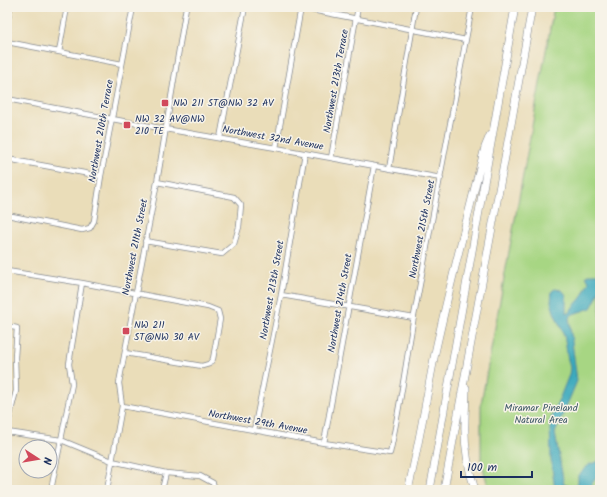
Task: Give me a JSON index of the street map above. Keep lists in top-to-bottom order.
{
  "streets": {
    "street": [
      "Northwest 213th Terrace",
      "Northwest 210th Terrace",
      "Northwest 32nd Avenue",
      "Northwest 215th Street",
      "Northwest 211th Street",
      "Northwest 213th Street",
      "Northwest 214th Street",
      "Northwest 29th Avenue"
    ]
  },
  "crossings": [
    ["Northwest 213th Terrace", "Northwest 32nd Avenue"],
    ["Northwest 210th Terrace", "Northwest 32nd Avenue"],
    ["Northwest 32nd Avenue", "Northwest 215th Street"],
    ["Northwest 32nd Avenue", "Northwest 211th Street"],
    ["Northwest 32nd Avenue", "Northwest 213th Street"],
    ["Northwest 32nd Avenue", "Northwest 214th Street"],
    ["Northwest 215th Street", "Northwest 29th Avenue"],
    ["Northwest 211th Street", "Northwest 29th Avenue"],
    ["Northwest 213th Street", "Northwest 29th Avenue"],
    ["Northwest 214th Street", "Northwest 29th Avenue"]
  ],
  "parks": ["Miramar Pineland Natural Area"],
  "places": {
    "transit": ["NW 211 ST@NW 32 AV", "NW 32 AV@NW 210 TE", "NW 211 ST@NW 30 AV"]
  },
  "scale_bar": "100 m",
  "north": "right"
}
